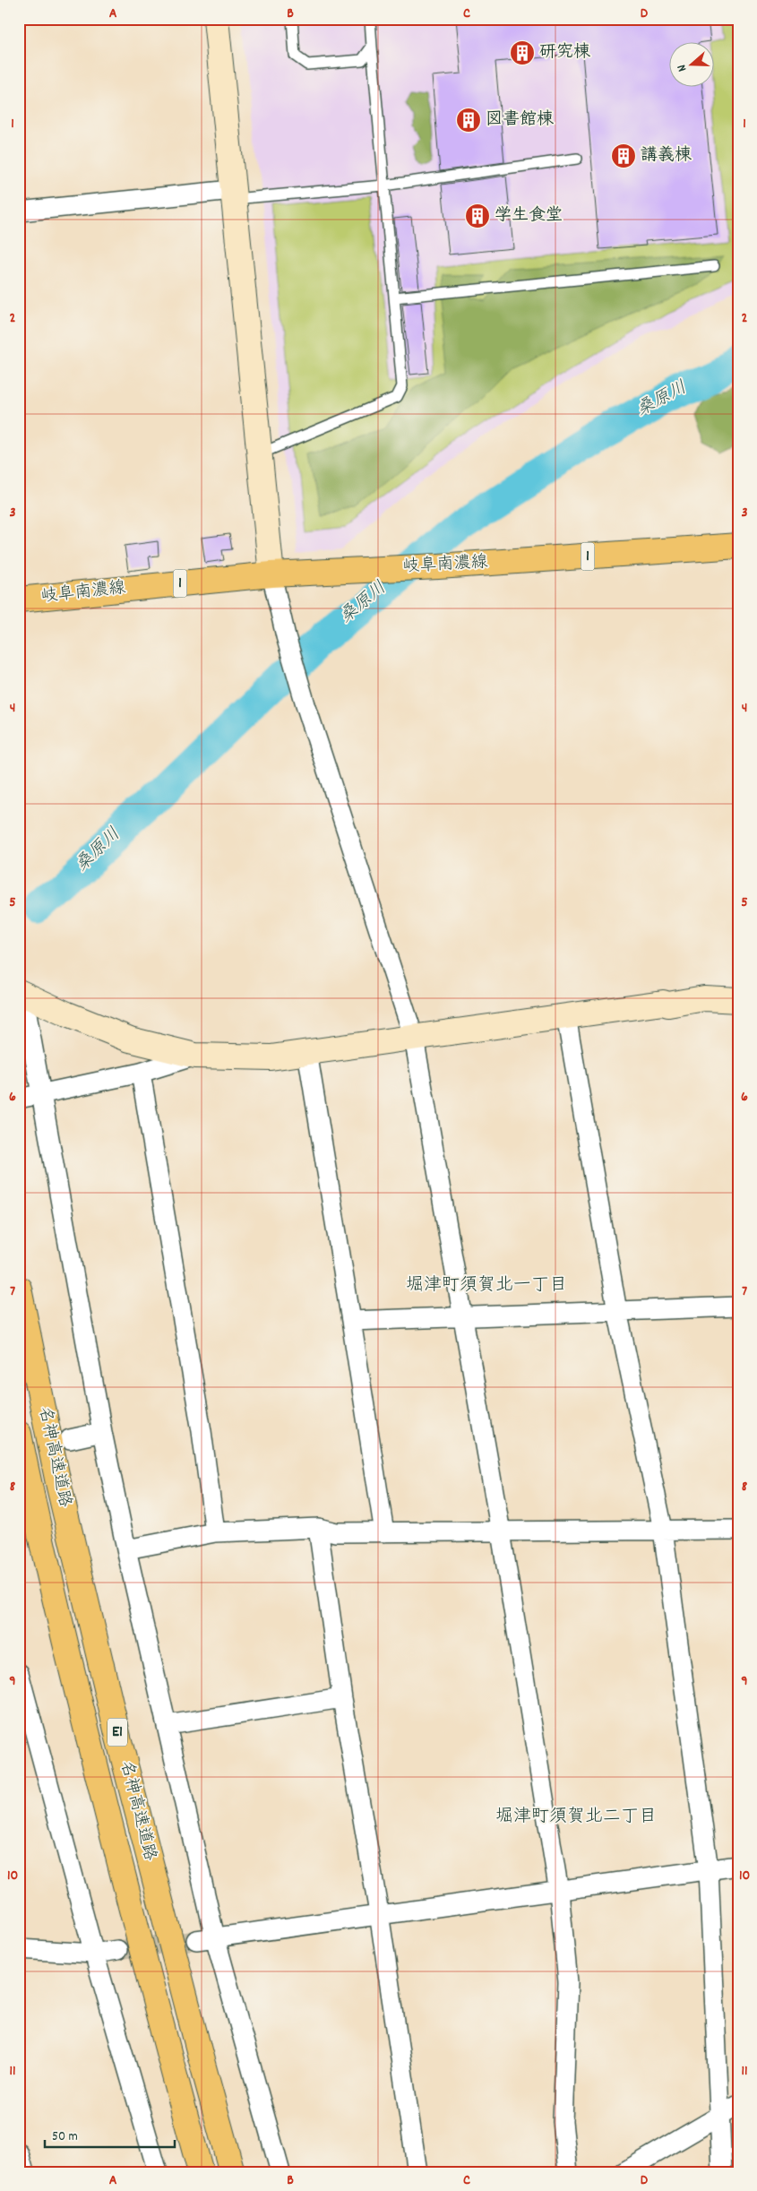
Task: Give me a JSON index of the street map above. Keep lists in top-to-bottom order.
{
  "streets": {
    "main road": [
      "1",
      "岐阜南濃線",
      "名神高速道路",
      "E1"
    ]
  },
  "districts": ["堀津町須賀北一丁目", "堀津町須賀北二丁目"],
  "water": ["桑原川"],
  "places": {
    "building": [
      "研究棟",
      "図書館棟",
      "講義棟",
      "学生食堂"
    ]
  },
  "scale_bar": "50 m",
  "north": "left",
  "grid": {
    "columns": [
      "A",
      "B",
      "C",
      "D"
    ],
    "rows": [
      "1",
      "2",
      "3",
      "4",
      "5",
      "6",
      "7",
      "8",
      "9",
      "10",
      "11"
    ]
  }
}
